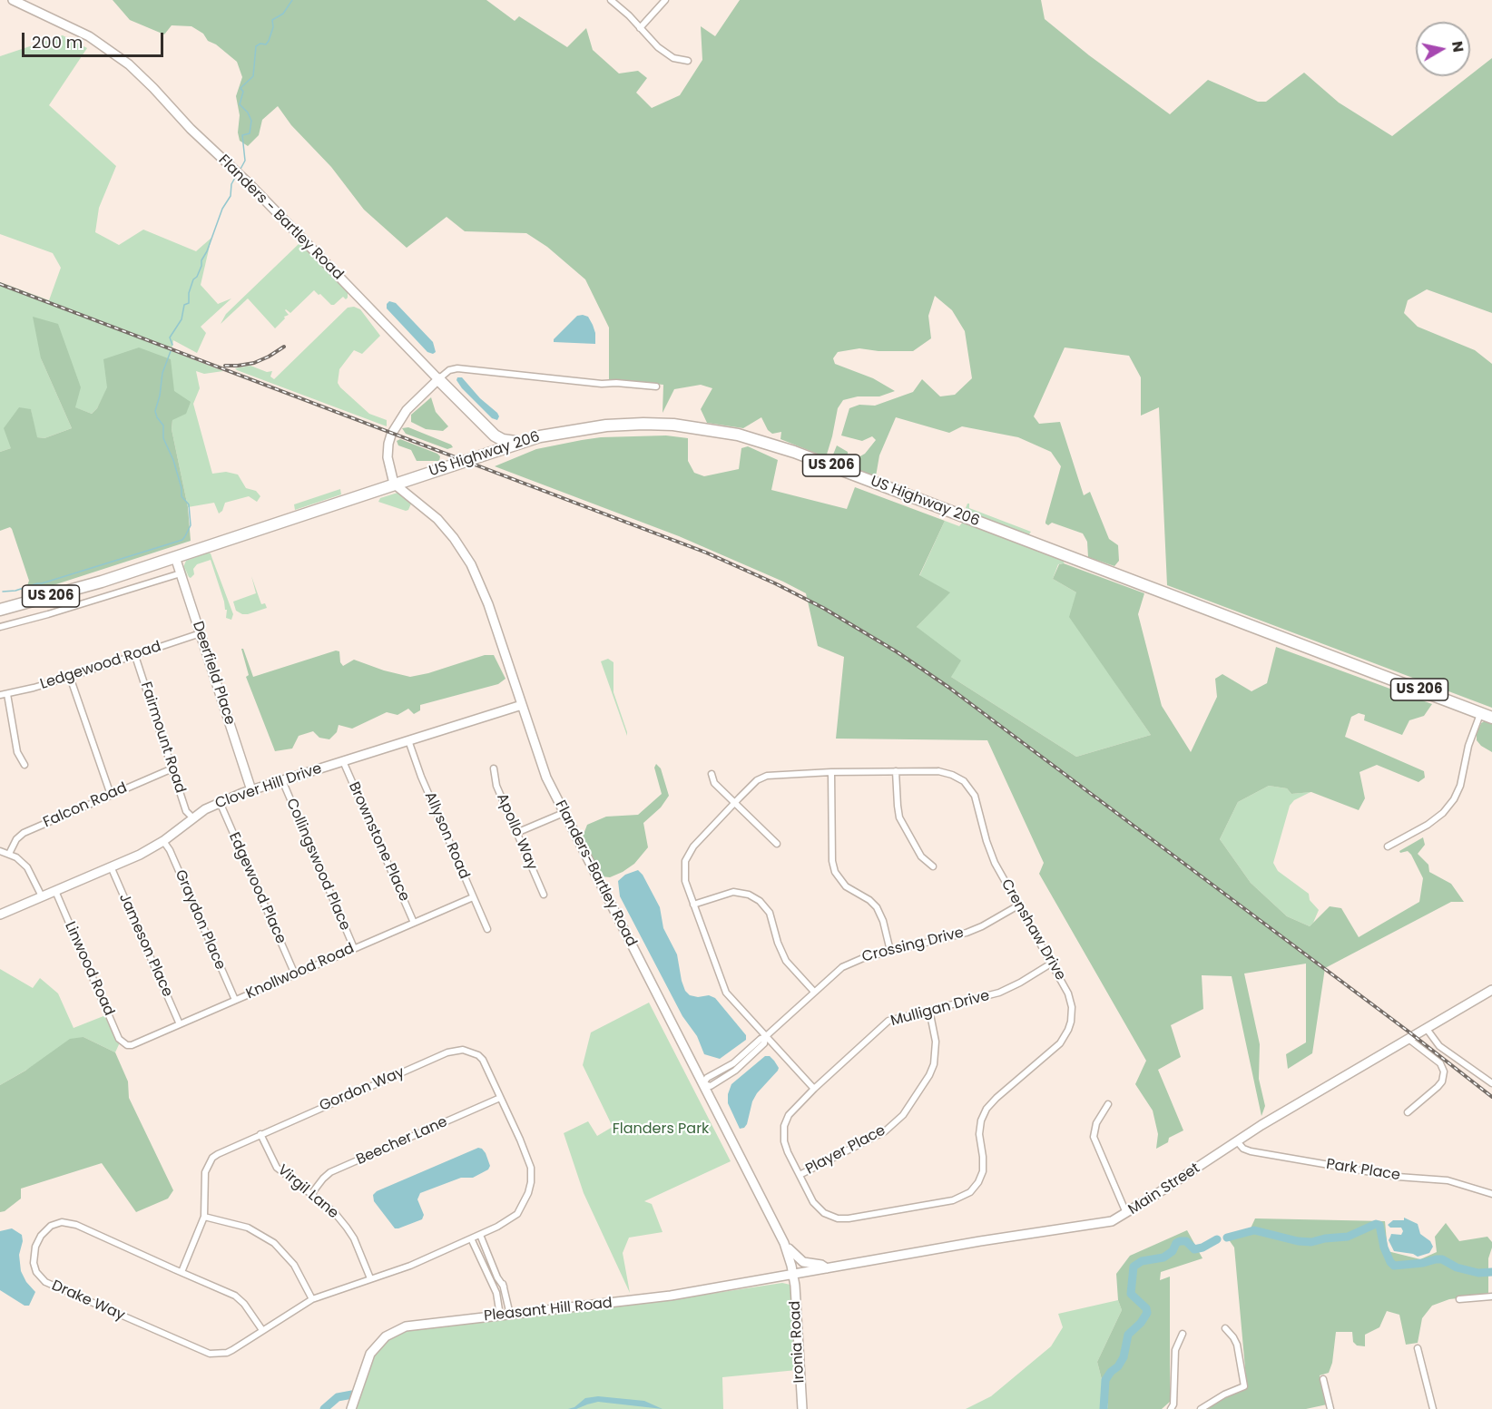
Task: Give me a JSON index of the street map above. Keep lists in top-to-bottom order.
{
  "streets": {
    "highway": ["US Highway 206", "US 206"],
    "street": [
      "Flanders - Bartley Road",
      "Ledgewood Road",
      "Deerfield Place",
      "Fairmount Road",
      "Clover Hill Drive",
      "Falcon Road",
      "Apollo Way",
      "Allyson Road",
      "Brownstone Place",
      "Collingswood Place",
      "Flanders-Bartley Road",
      "Edgewood Place",
      "Graydon Place",
      "Crenshaw Drive",
      "Jameson Place",
      "Crossing Drive",
      "Linwood Road",
      "Knollwood Road",
      "Mulligan Drive",
      "Gordon Way",
      "Beecher Lane",
      "Player Place",
      "Park Place",
      "Main Street",
      "Virgil Lane",
      "Drake Way",
      "Pleasant Hill Road",
      "Ironia Road"
    ]
  },
  "crossings": [
    ["US Highway 206", "Deerfield Place"],
    ["US Highway 206", "Flanders-Bartley Road"],
    ["Ledgewood Road", "Deerfield Place"],
    ["Ledgewood Road", "Fairmount Road"],
    ["Deerfield Place", "Clover Hill Drive"],
    ["Fairmount Road", "Clover Hill Drive"],
    ["Fairmount Road", "Falcon Road"],
    ["Clover Hill Drive", "Allyson Road"],
    ["Clover Hill Drive", "Brownstone Place"],
    ["Clover Hill Drive", "Collingswood Place"],
    ["Clover Hill Drive", "Flanders-Bartley Road"],
    ["Clover Hill Drive", "Edgewood Place"],
    ["Clover Hill Drive", "Graydon Place"],
    ["Clover Hill Drive", "Jameson Place"],
    ["Clover Hill Drive", "Linwood Road"],
    ["Allyson Road", "Knollwood Road"],
    ["Brownstone Place", "Knollwood Road"],
    ["Collingswood Place", "Knollwood Road"],
    ["Flanders-Bartley Road", "Crossing Drive"],
    ["Flanders-Bartley Road", "Main Street"],
    ["Flanders-Bartley Road", "Pleasant Hill Road"],
    ["Flanders-Bartley Road", "Ironia Road"],
    ["Edgewood Place", "Knollwood Road"],
    ["Graydon Place", "Knollwood Road"],
    ["Crenshaw Drive", "Crossing Drive"],
    ["Crenshaw Drive", "Mulligan Drive"],
    ["Crenshaw Drive", "Player Place"],
    ["Jameson Place", "Knollwood Road"],
    ["Linwood Road", "Knollwood Road"],
    ["Mulligan Drive", "Player Place"],
    ["Gordon Way", "Beecher Lane"],
    ["Gordon Way", "Virgil Lane"],
    ["Gordon Way", "Drake Way"],
    ["Beecher Lane", "Virgil Lane"],
    ["Park Place", "Main Street"],
    ["Main Street", "Pleasant Hill Road"],
    ["Main Street", "Ironia Road"],
    ["Virgil Lane", "Drake Way"],
    ["Pleasant Hill Road", "Ironia Road"]
  ],
  "parks": ["Flanders Park"],
  "scale_bar": "200 m",
  "north": "right"
}
